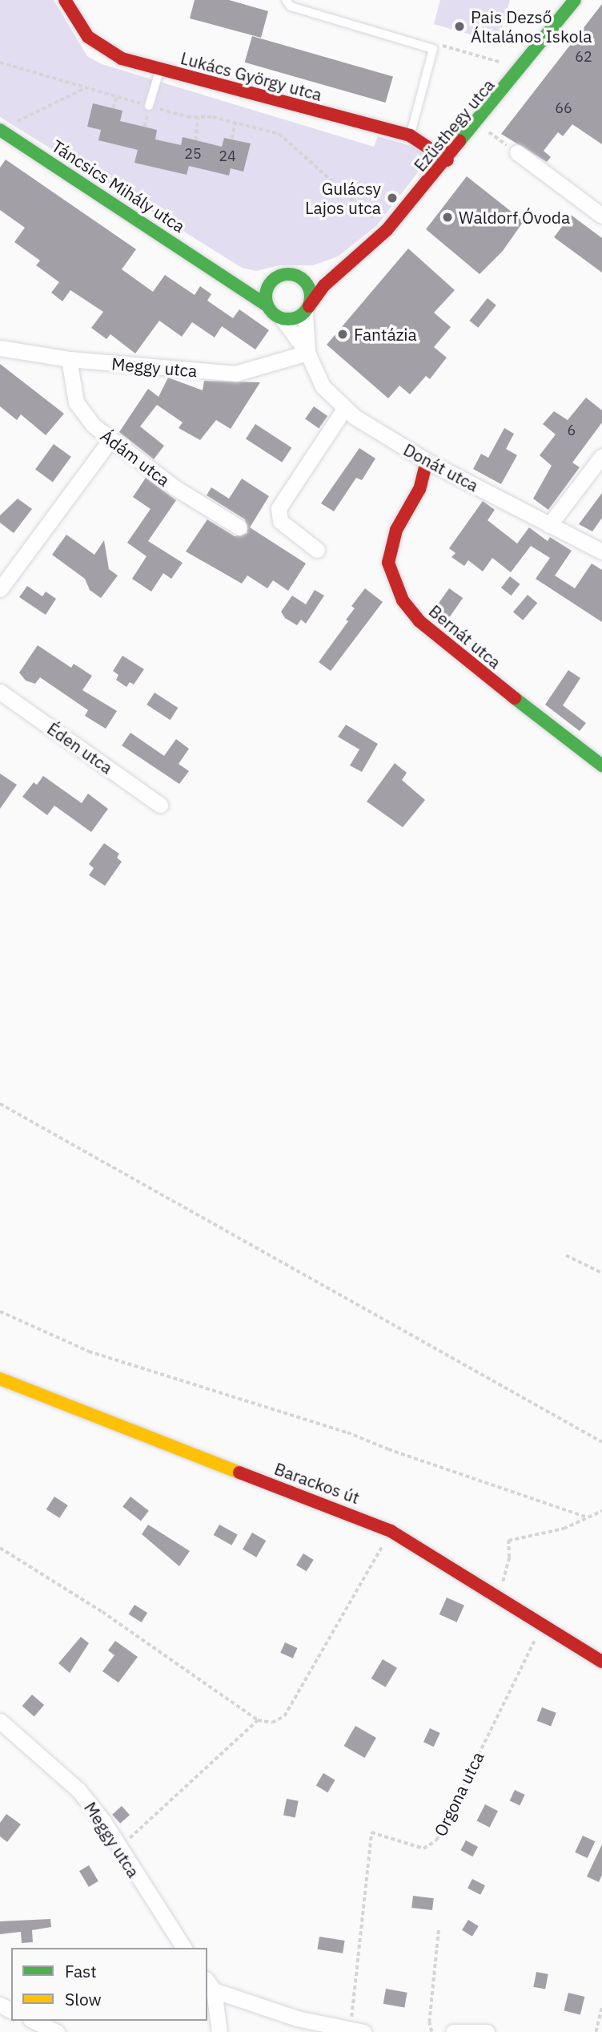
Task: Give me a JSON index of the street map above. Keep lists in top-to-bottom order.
{
  "streets": {
    "street": [
      "Lukács György utca",
      "Ezüsthegy utca",
      "Táncsics Mihály utca",
      "Meggy utca",
      "Ádám utca",
      "Donát utca",
      "Bernát utca",
      "Éden utca",
      "Barackos út"
    ],
    "path": ["Orgona utca"]
  },
  "crossings": [
    ["Lukács György utca", "Ezüsthegy utca"],
    ["Ezüsthegy utca", "Táncsics Mihály utca"],
    ["Ezüsthegy utca", "Donát utca"],
    ["Táncsics Mihály utca", "Donát utca"],
    ["Meggy utca", "Ádám utca"],
    ["Meggy utca", "Donát utca"],
    ["Donát utca", "Bernát utca"],
    ["Barackos út", "Orgona utca"]
  ],
  "places": [
    "Pais Dezső Általános Iskola",
    "Gulácsy Lajos utca",
    "Waldorf Óvoda",
    "Fantázia"
  ],
  "house_numbers": [
    "62",
    "66",
    "25",
    "24",
    "6"
  ],
  "legend": ["Fast", "Slow"]
}
